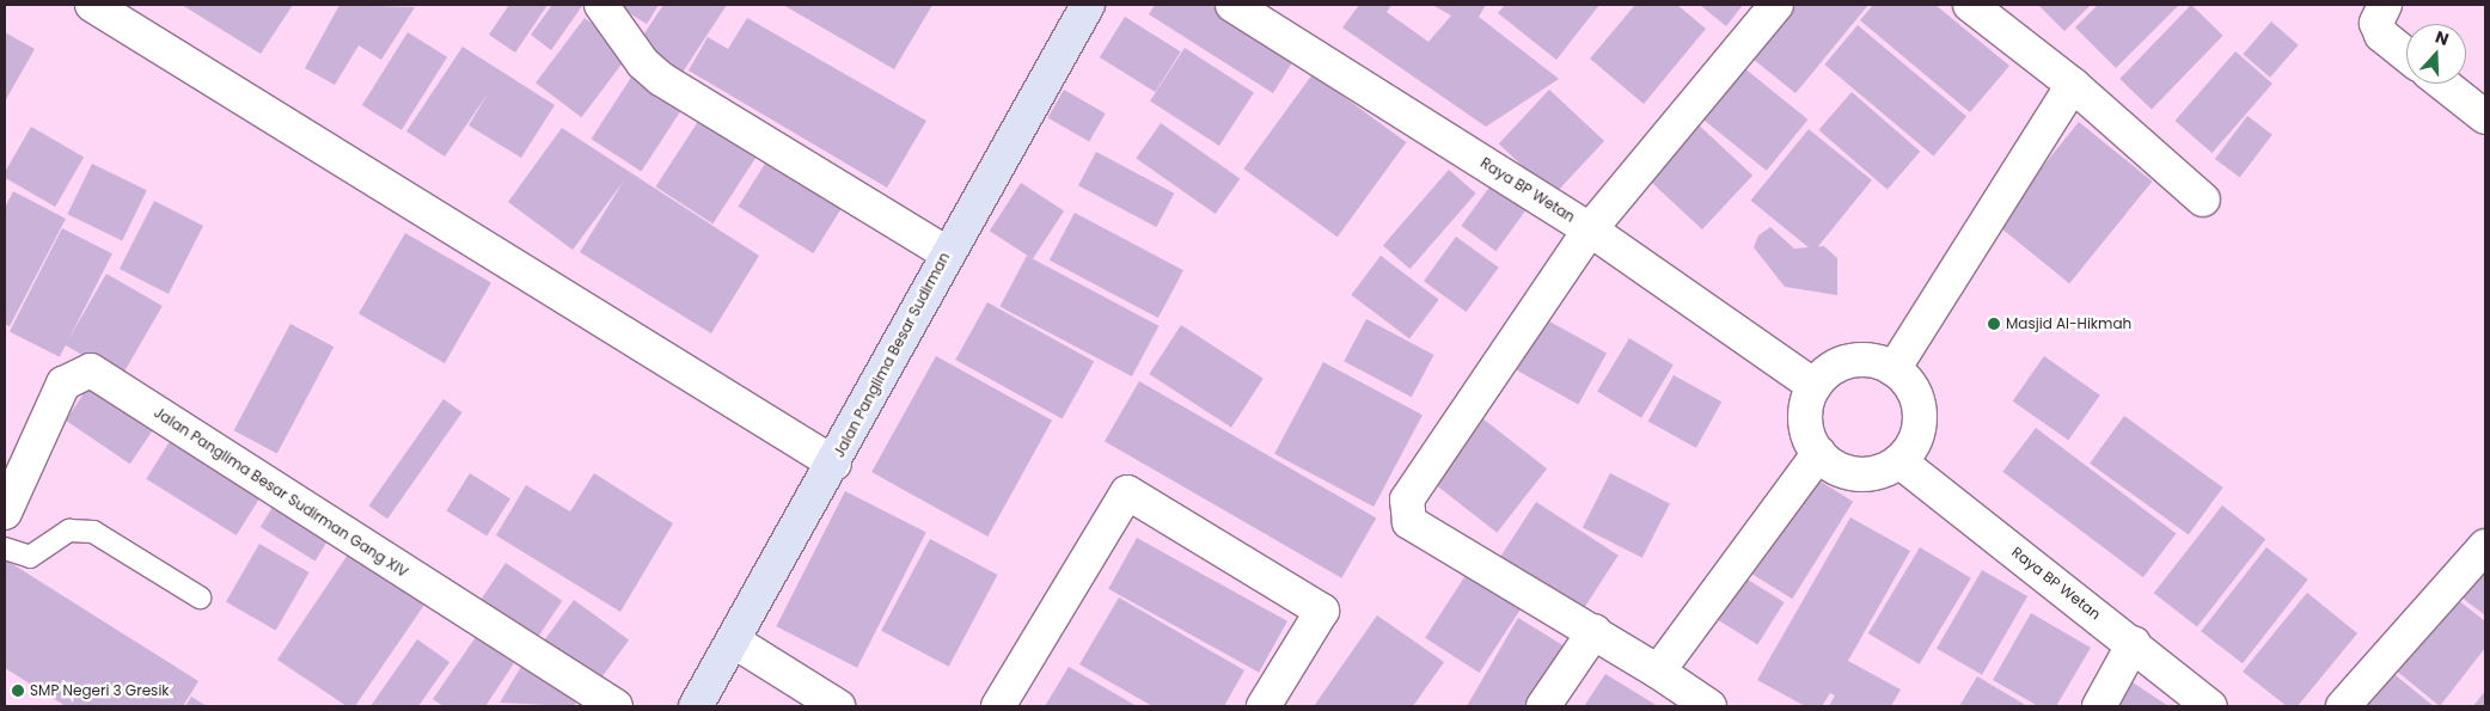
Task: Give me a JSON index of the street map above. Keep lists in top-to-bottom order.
{
  "streets": {
    "main road": ["Jalan Panglima Besar Sudirman"],
    "street": ["Raya BP Wetan", "Jalan Panglima Besar Sudirman Gang XIV"]
  },
  "places": ["Masjid Al-Hikmah", "SMP Negeri 3 Gresik"],
  "north": "top"
}
